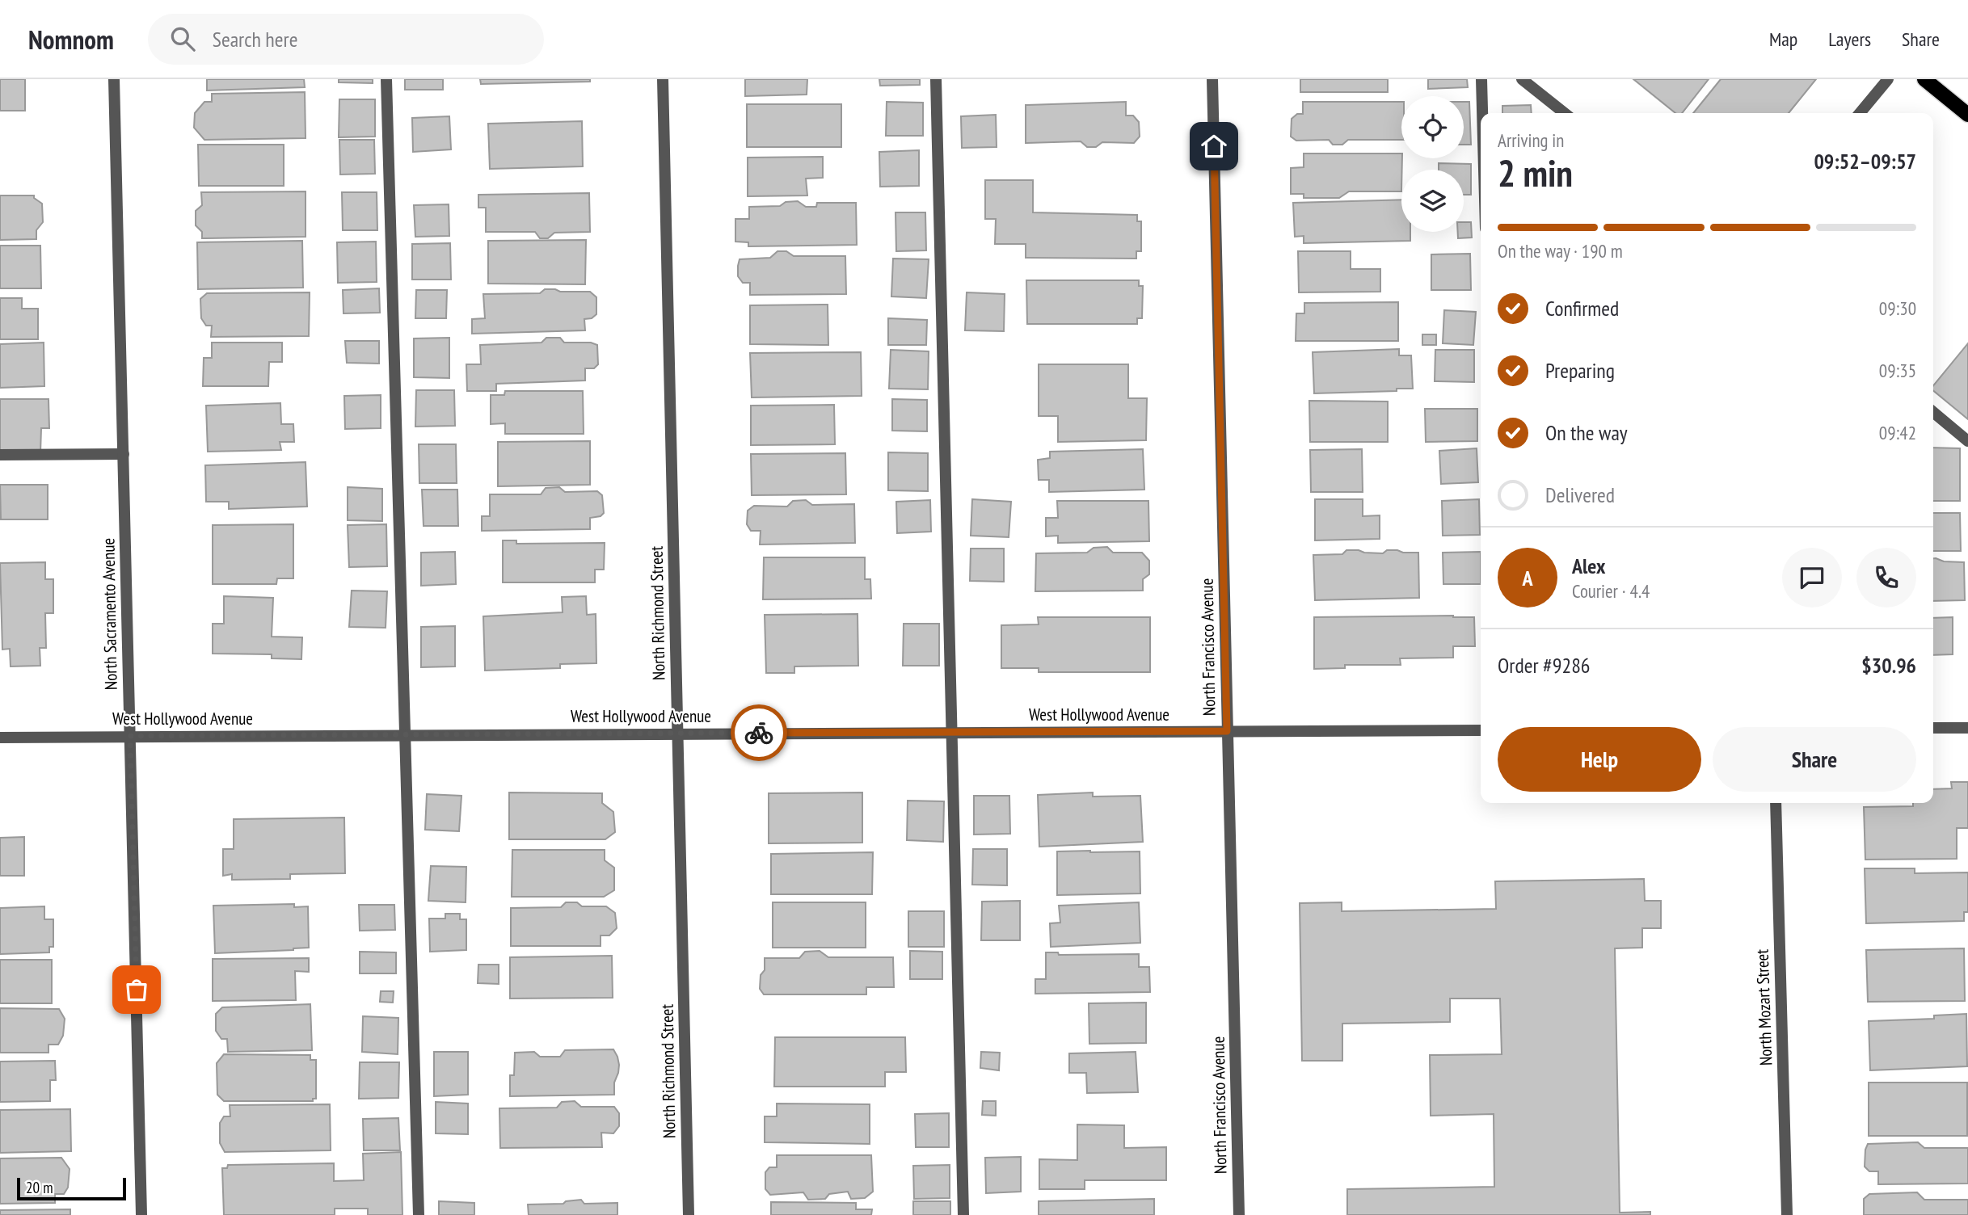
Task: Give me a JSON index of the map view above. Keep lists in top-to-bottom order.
{
  "streets": {
    "street": [
      "North Richmond Street",
      "North Sacramento Avenue",
      "North Francisco Avenue",
      "West Hollywood Avenue",
      "North Mozart Street"
    ]
  },
  "crossings": [
    ["North Richmond Street", "West Hollywood Avenue"],
    ["North Sacramento Avenue", "West Hollywood Avenue"],
    ["North Francisco Avenue", "West Hollywood Avenue"]
  ],
  "scale_bar": "20 m",
  "page": {
    "header": "Nomnom",
    "search": "Search here",
    "nav": ["Map", "Layers", "Share"],
    "heading": ["2 min", "Arriving in", "09:52–09:57"],
    "panel": [
      "Alex",
      "Courier · 4.4",
      "Order #9286",
      "$30.96"
    ],
    "bar": "On the way · 190 m",
    "list": [
      ["Confirmed", "09:30"],
      ["Preparing", "09:35"],
      ["On the way", "09:42"],
      "Delivered"
    ],
    "round": "A",
    "buttons": ["Help", "Share"],
    "scale": "20 m"
  }
}
